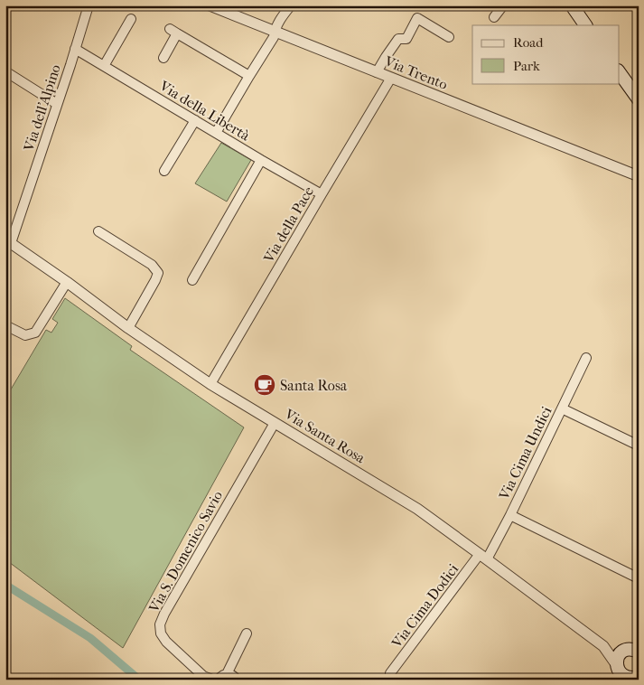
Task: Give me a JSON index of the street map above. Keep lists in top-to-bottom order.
{
  "streets": {
    "street": [
      "Via Trento",
      "Via dell'Alpino",
      "Via della Libertà",
      "Via della Pace",
      "Via Santa Rosa",
      "Via Cima Undici",
      "Via S. Domenico Savio",
      "Via Cima Dodici"
    ]
  },
  "crossings": [
    ["Via Trento", "Via della Pace"],
    ["Via dell'Alpino", "Via della Libertà"],
    ["Via dell'Alpino", "Via Santa Rosa"],
    ["Via della Libertà", "Via della Pace"],
    ["Via della Pace", "Via Santa Rosa"],
    ["Via Santa Rosa", "Via Cima Undici"],
    ["Via Santa Rosa", "Via S. Domenico Savio"],
    ["Via Santa Rosa", "Via Cima Dodici"],
    ["Via Cima Undici", "Via Cima Dodici"]
  ],
  "places": {
    "cafe": ["Santa Rosa"]
  },
  "legend": ["Road", "Park"]
}
